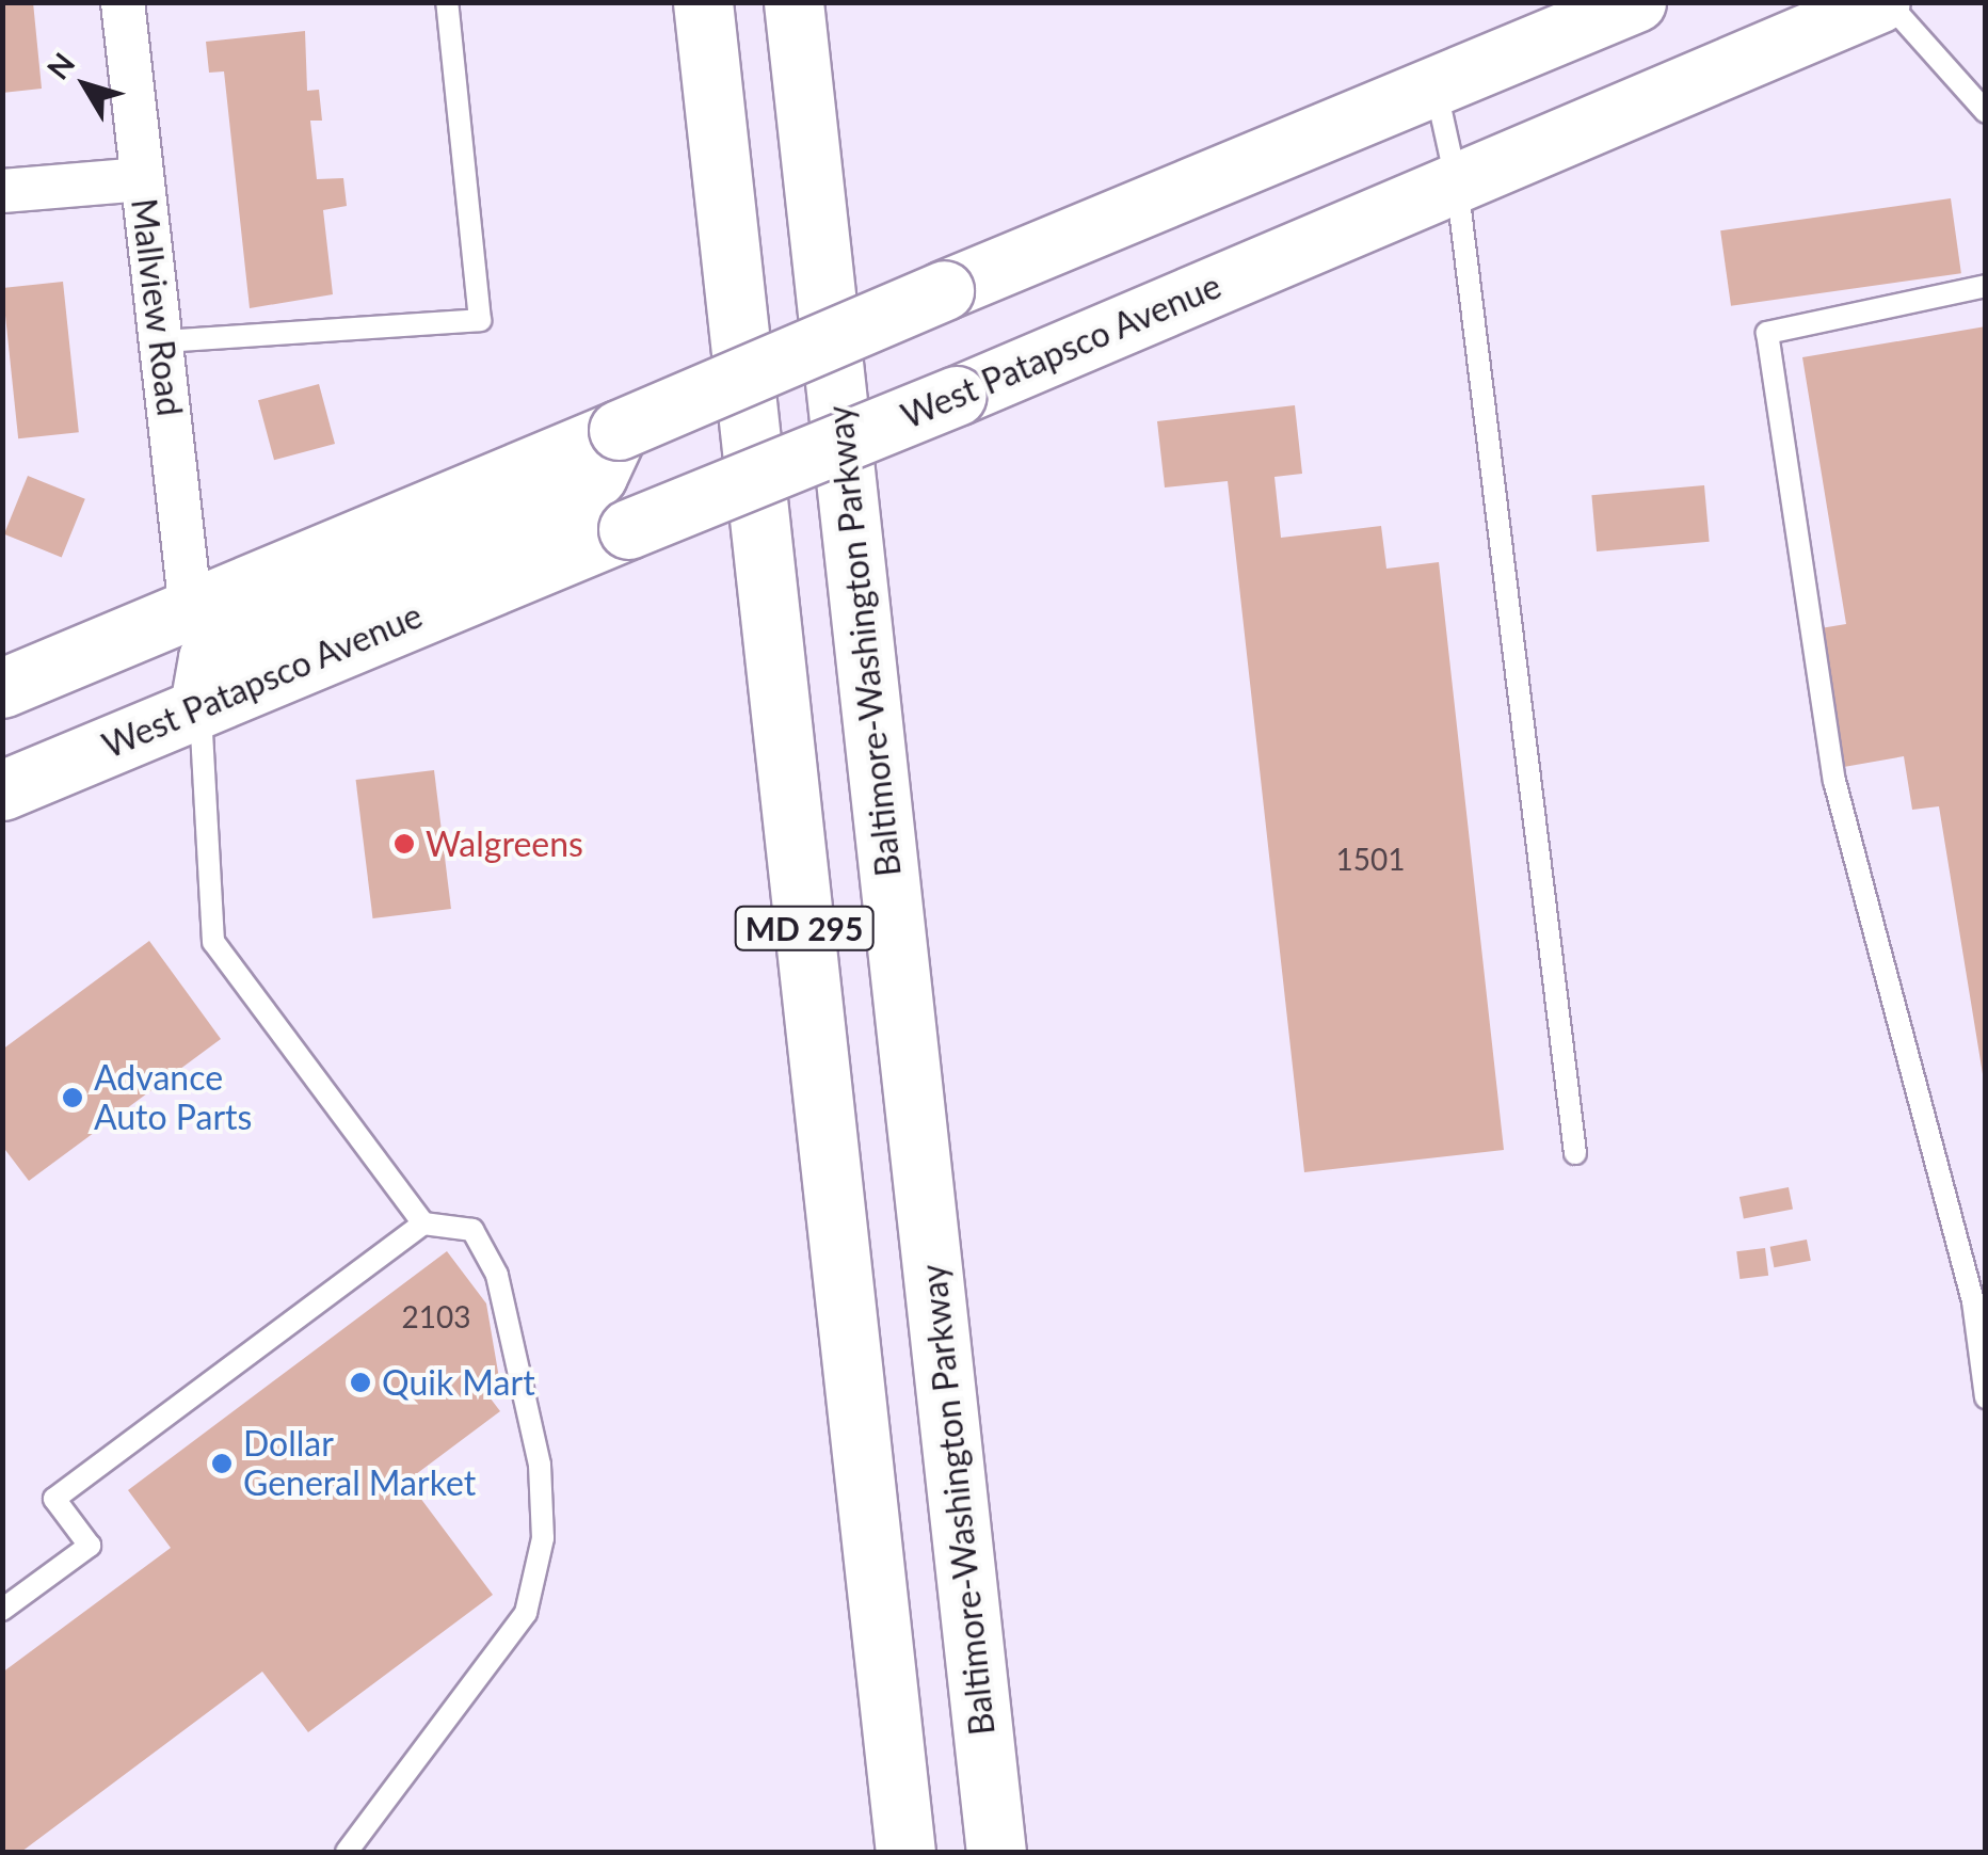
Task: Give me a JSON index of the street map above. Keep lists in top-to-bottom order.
{
  "streets": {
    "main road": ["West Patapsco Avenue", "Baltimore-Washington Parkway", "MD 295"],
    "street": ["Mallview Road"]
  },
  "places": [
    "Walgreens",
    "Advance Auto Parts",
    "Quik Mart",
    "Dollar General Market"
  ],
  "house_numbers": ["1501", "2103"],
  "north": "top left"
}
